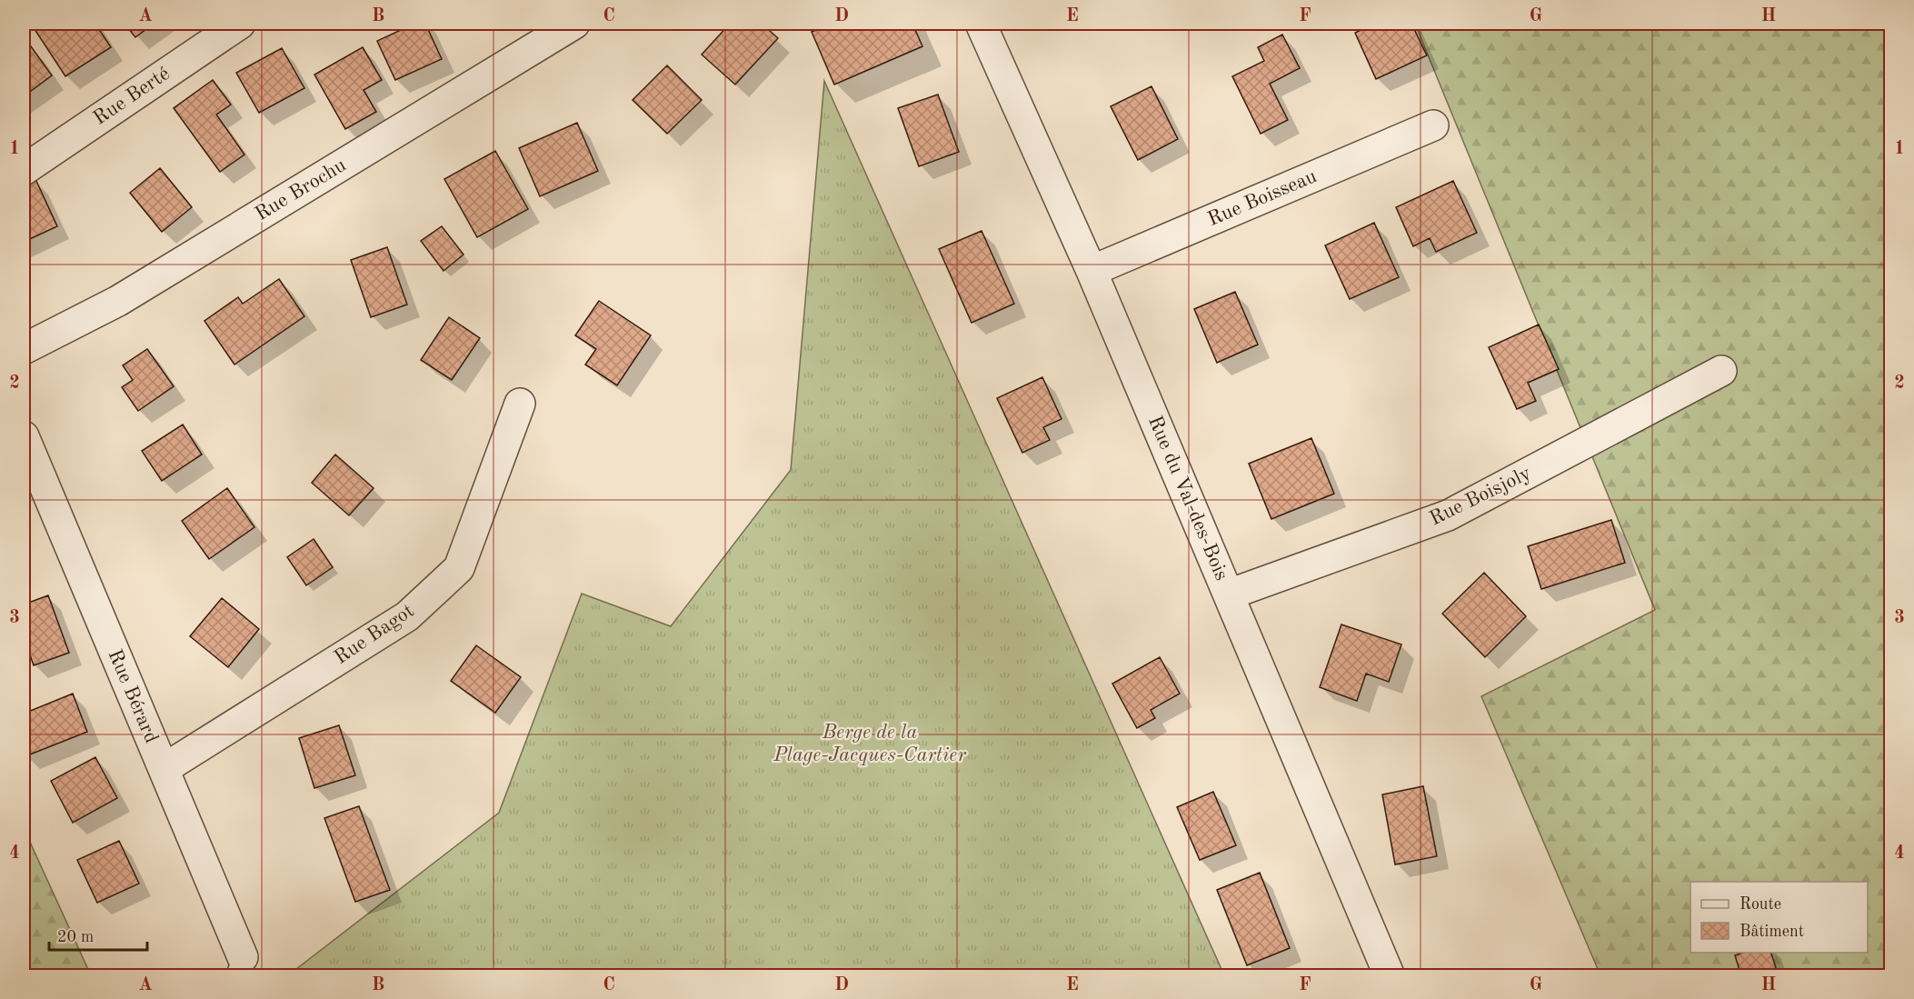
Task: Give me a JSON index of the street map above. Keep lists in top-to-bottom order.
{
  "streets": {
    "street": [
      "Rue Berté",
      "Rue Brochu",
      "Rue Boisseau",
      "Rue Boisjoly",
      "Rue du Val-des-Bois",
      "Rue Bagot",
      "Rue Bérard"
    ]
  },
  "crossings": [
    ["Rue Boisseau", "Rue du Val-des-Bois"],
    ["Rue Boisjoly", "Rue du Val-des-Bois"],
    ["Rue Bagot", "Rue Bérard"]
  ],
  "parks": ["Berge de la Plage-Jacques-Cartier"],
  "legend": ["Route", "Bâtiment"],
  "scale_bar": "20 m",
  "grid": {
    "columns": [
      "A",
      "B",
      "C",
      "D",
      "E",
      "F",
      "G",
      "H"
    ],
    "rows": [
      "1",
      "2",
      "3",
      "4"
    ]
  }
}
